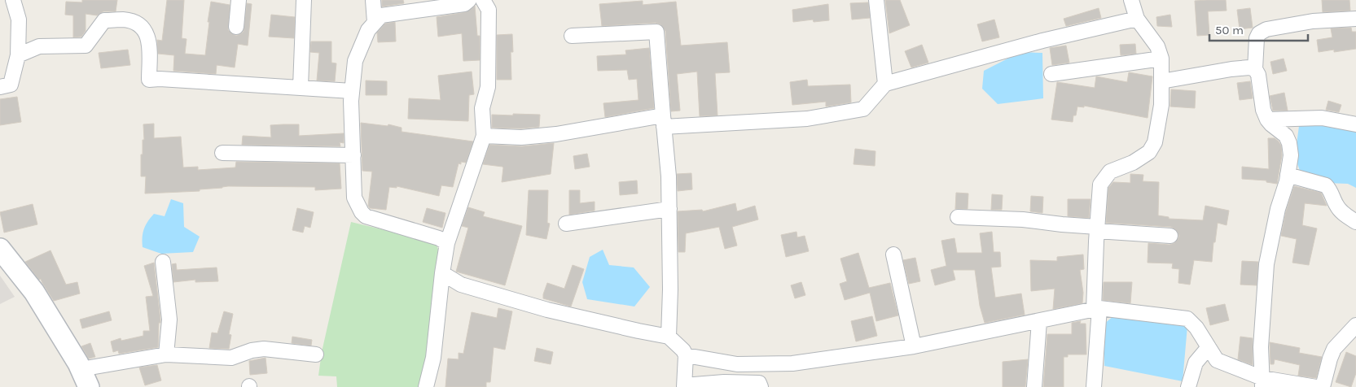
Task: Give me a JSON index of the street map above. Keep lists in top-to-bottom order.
{
  "scale_bar": "50 m"
}
